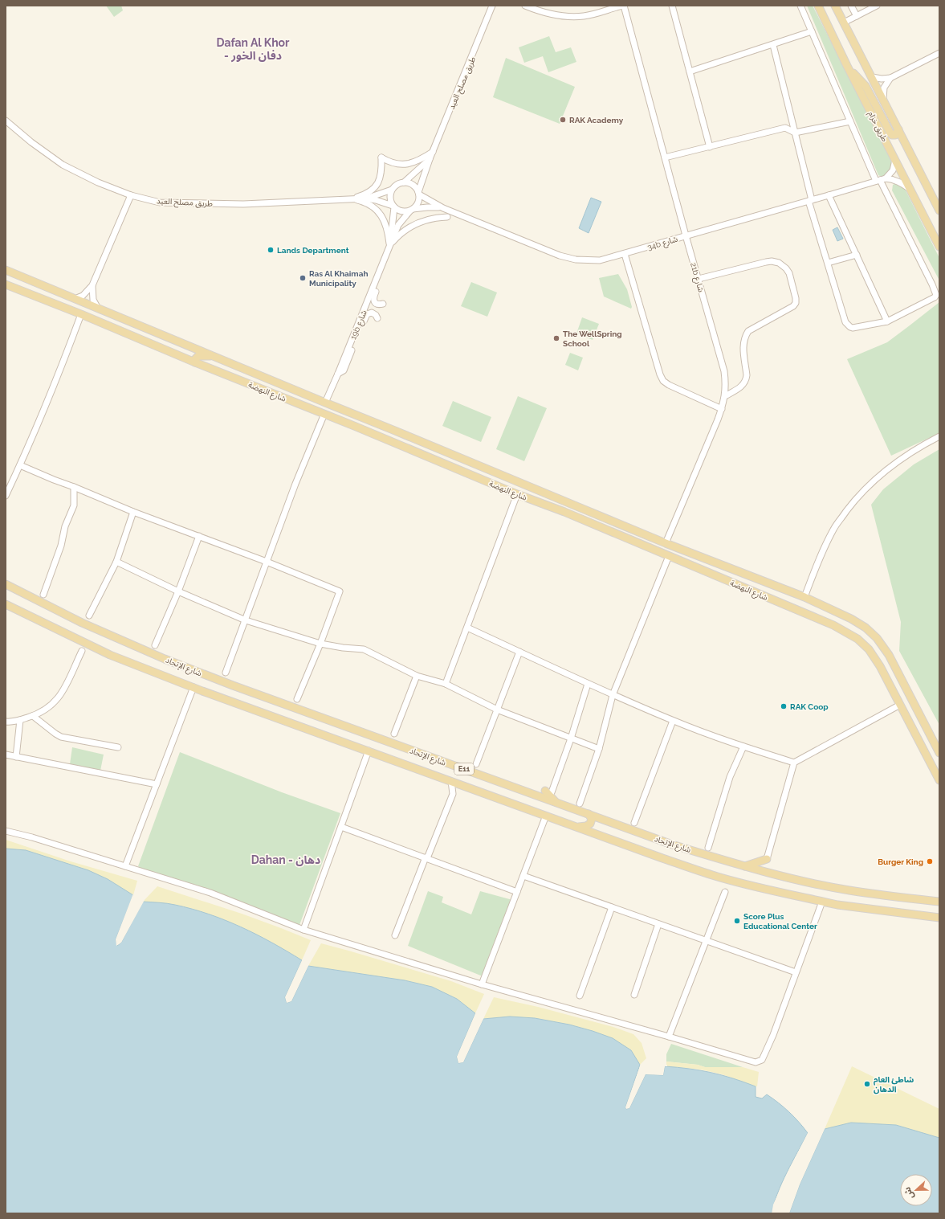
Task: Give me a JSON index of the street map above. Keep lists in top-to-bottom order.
{
  "streets": {
    "main road": [
      "طريق خزام",
      "شارع النهضة",
      "شارع الإتحاد",
      "E11"
    ],
    "street": [
      "طريق مصلح العيد",
      "34b شارع",
      "21b شارع",
      "19b شارع"
    ]
  },
  "crossings": [
    ["طريق مصلح العيد", "34b شارع"],
    ["طريق مصلح العيد", "19b شارع"],
    ["34b شارع", "21b شارع"],
    ["34b شارع", "19b شارع"],
    ["21b شارع", "شارع النهضة"],
    ["19b شارع", "شارع النهضة"]
  ],
  "districts": ["Dafan Al Khor - دفان الخور", "Dahan - دهان"],
  "places": [
    "RAK Academy",
    "Lands Department",
    "Ras Al Khaimah Municipality",
    "The WellSpring School",
    "RAK Coop",
    "Burger King",
    "Score Plus Educational Center",
    "شاطئ العام الدهان"
  ],
  "north": "left"
}
